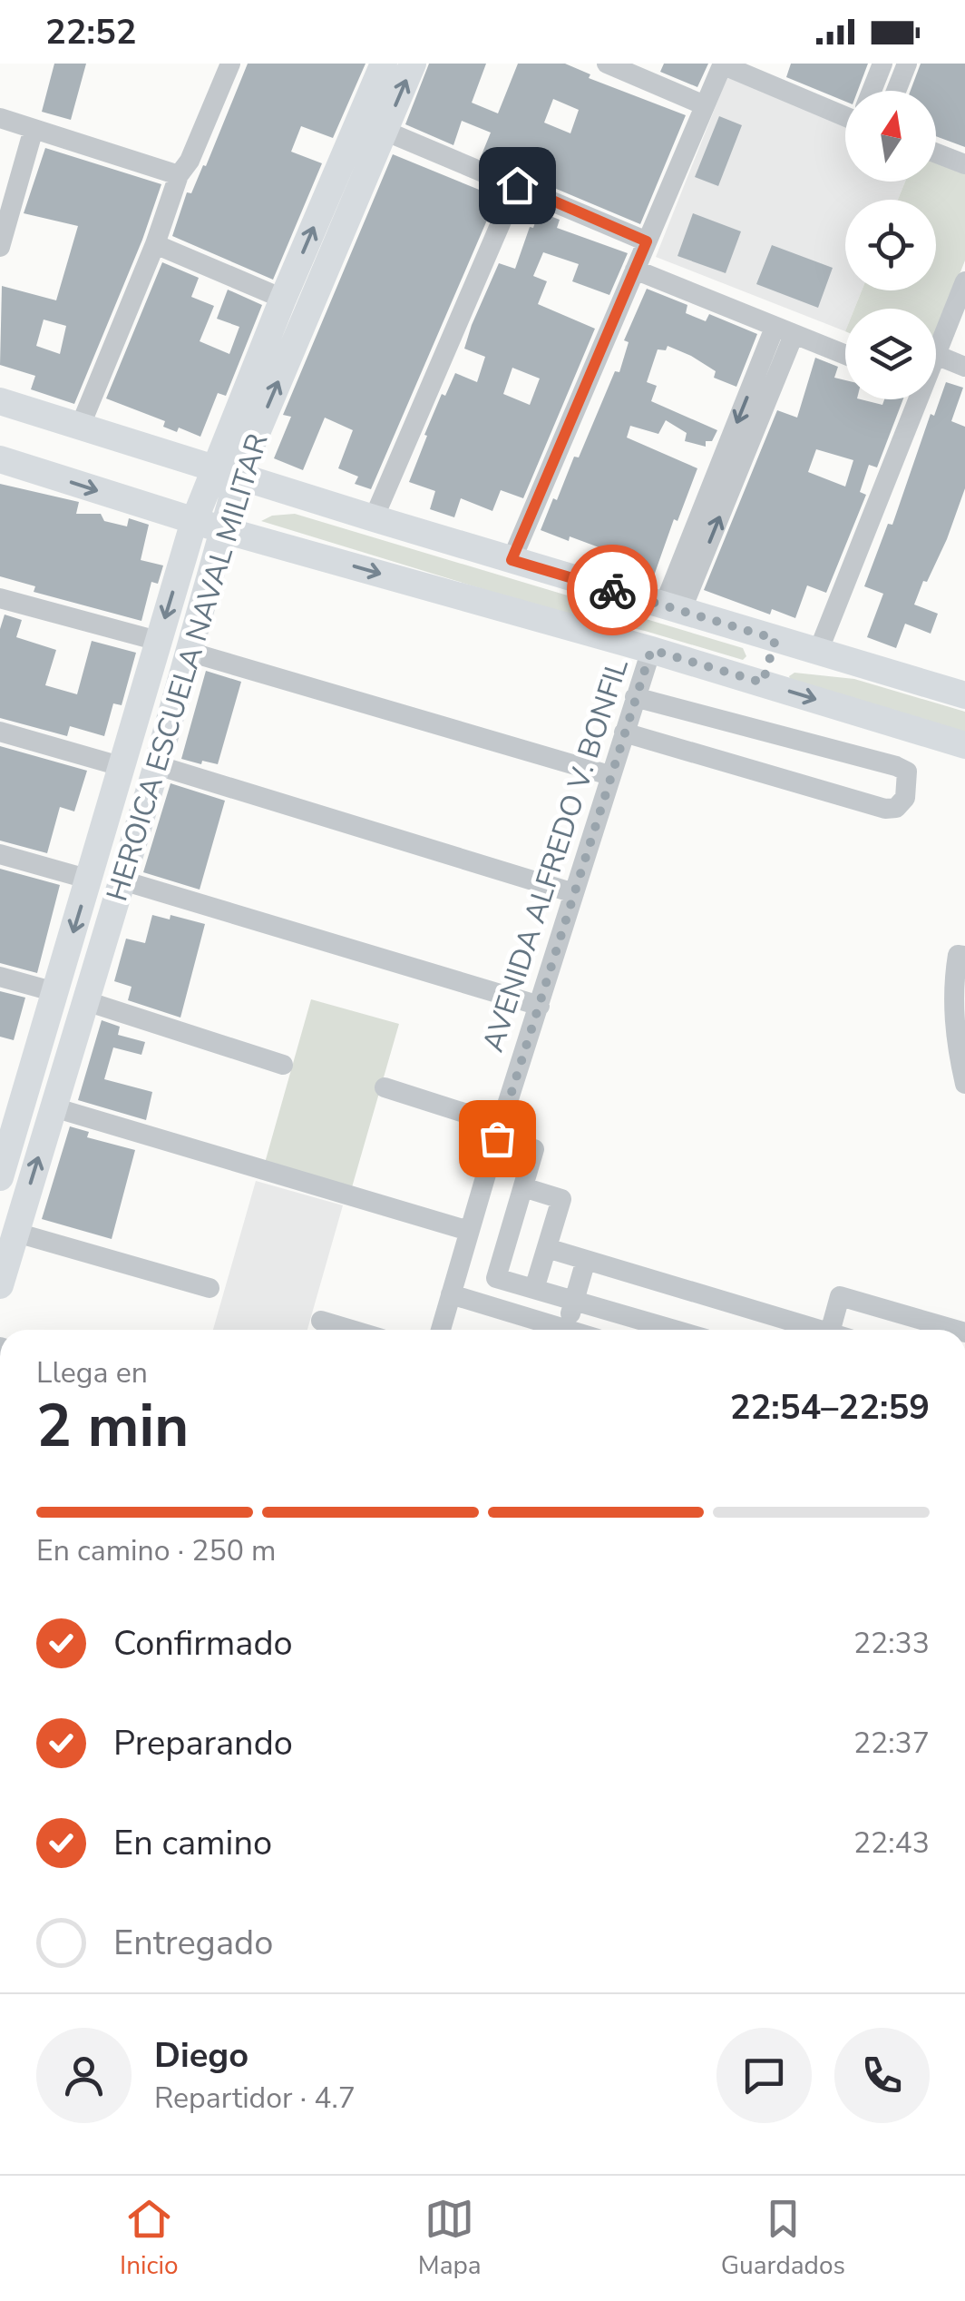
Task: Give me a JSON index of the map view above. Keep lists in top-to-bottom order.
{
  "streets": {
    "main road": ["HEROICA ESCUELA NAVAL MILITAR"],
    "street": ["AVENIDA ALFREDO V. BONFIL"]
  },
  "north": "top",
  "page": {
    "status": "22:52",
    "heading": ["2 min", "Llega en", "22:54–22:59"],
    "panel": ["Diego", "Repartidor · 4.7"],
    "bar": "En camino · 250 m",
    "list": [
      ["Confirmado", "22:33"],
      ["Preparando", "22:37"],
      ["En camino", "22:43"],
      "Entregado"
    ],
    "tabs": ["Inicio", "Mapa", "Guardados"]
  }
}
